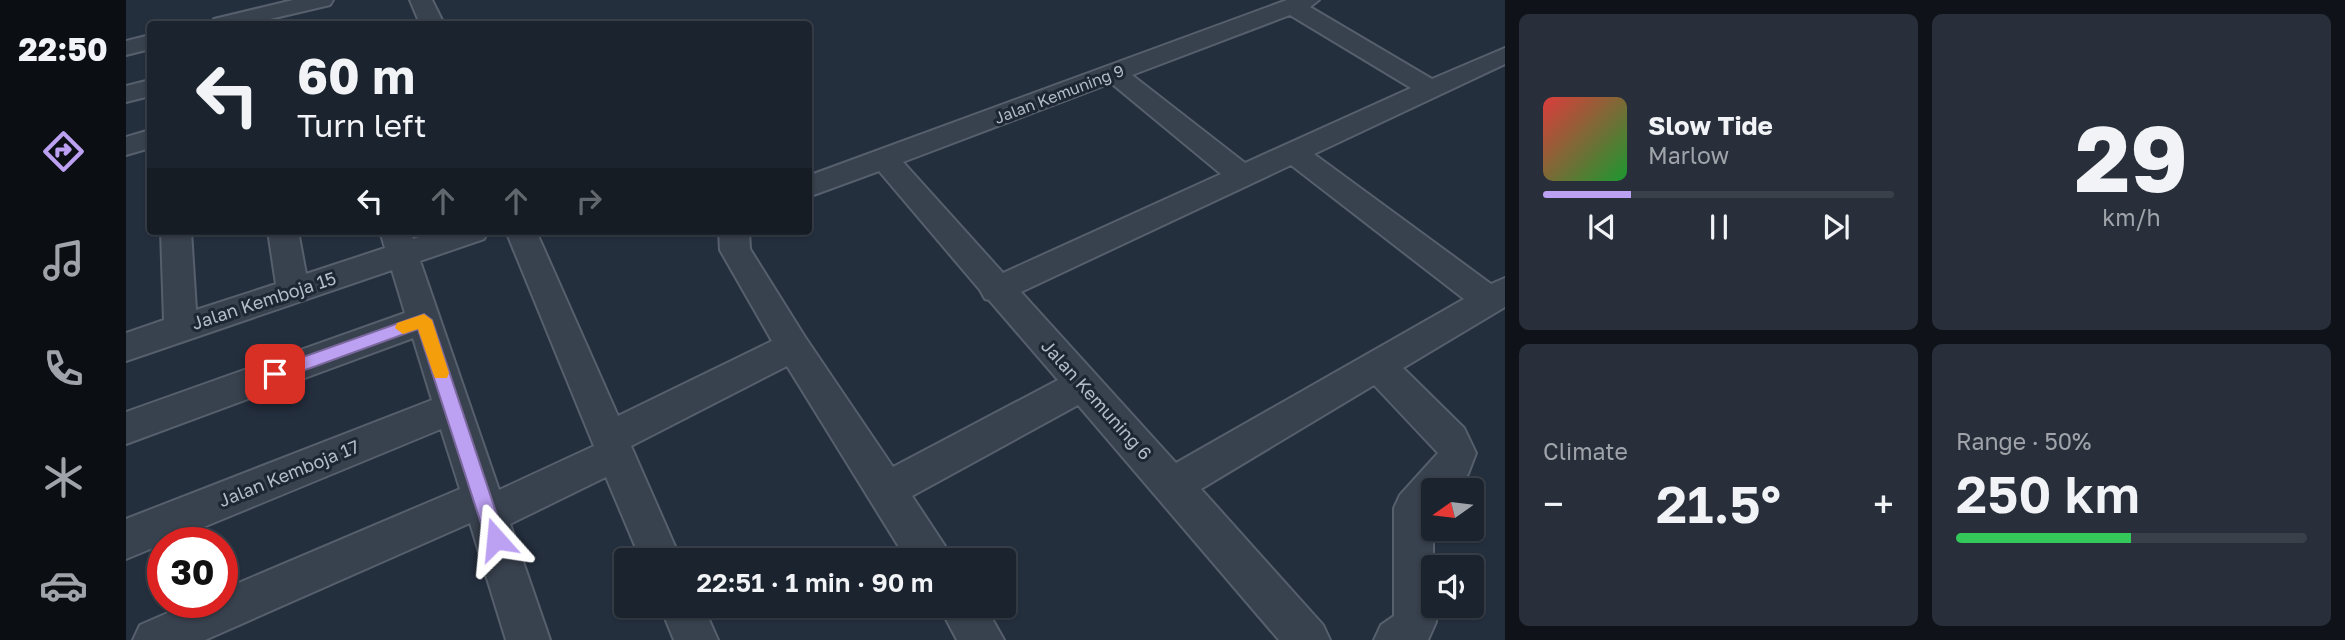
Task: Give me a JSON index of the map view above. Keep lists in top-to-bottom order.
{
  "streets": {
    "street": [
      "Jalan Kemuning 9",
      "Jalan Kemboja 15",
      "Jalan Kemuning 6",
      "Jalan Kemboja 17"
    ]
  },
  "crossings": [
    ["Jalan Kemuning 9", "Jalan Kemuning 6"]
  ],
  "north": "left",
  "page": {
    "tabs": "22:50",
    "tile": [
      ["29", "km/h"],
      "Climate",
      ["Range · 50%", "250 km"]
    ],
    "turn": ["60 m", "Turn left"],
    "song": ["Slow Tide", "Marlow"],
    "heat": ["−", "21.5°", "+"],
    "limit": "30",
    "trip": "22:51 · 1 min · 90 m"
  }
}
